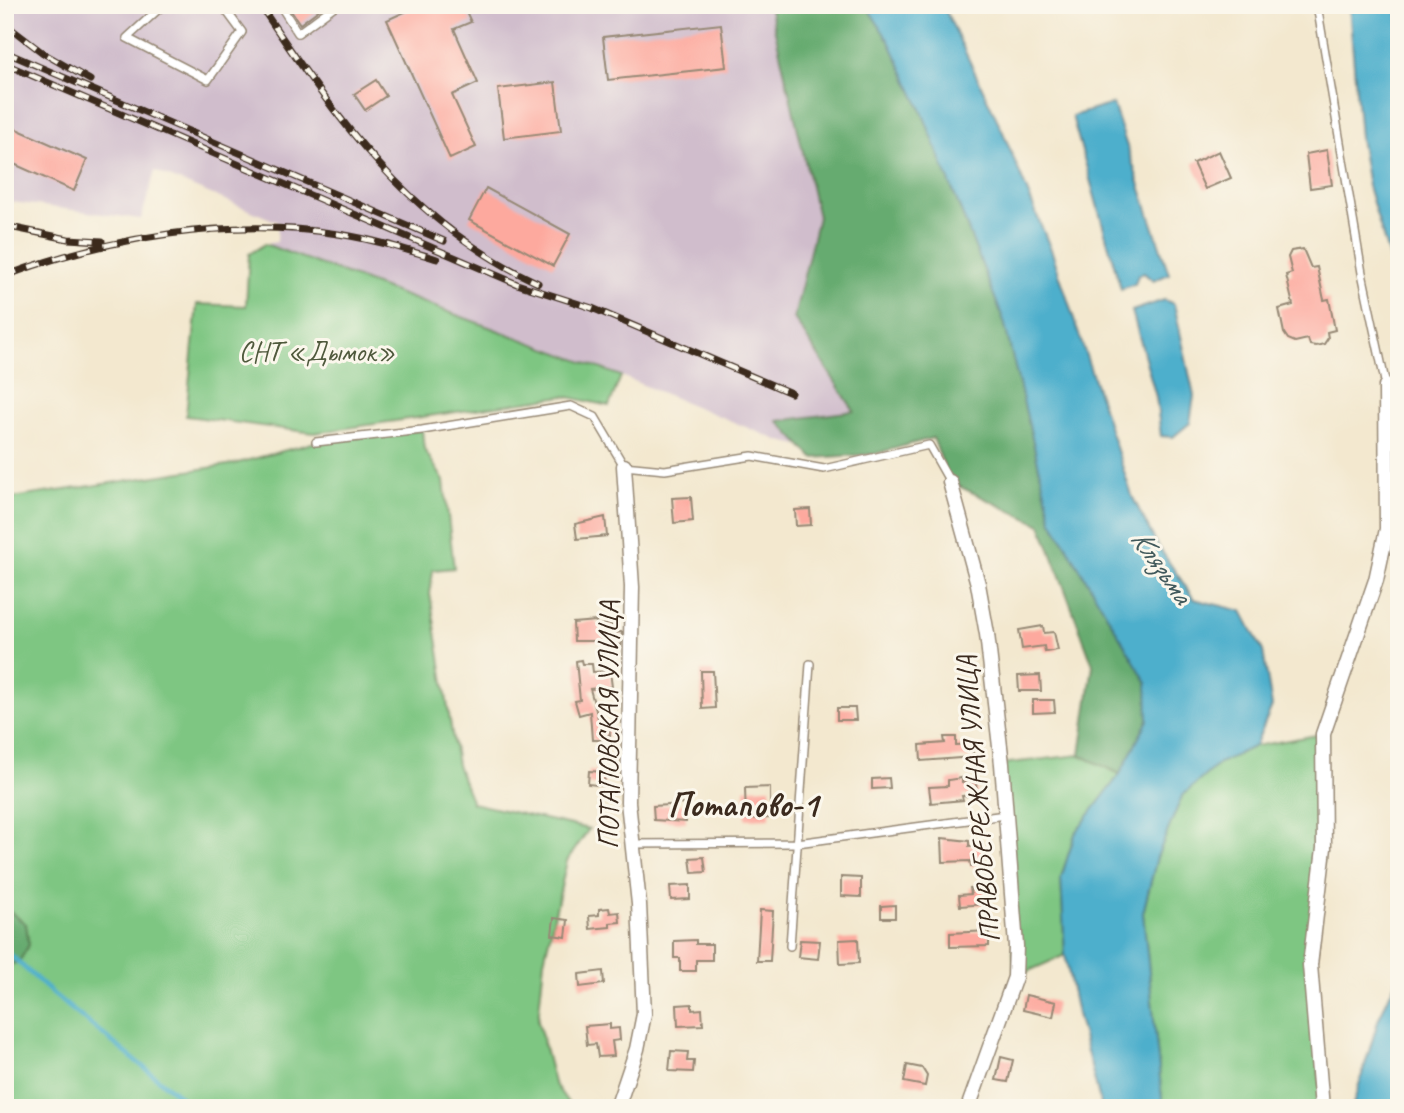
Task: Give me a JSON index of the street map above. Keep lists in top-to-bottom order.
{
  "streets": {
    "street": ["ПОТАПОВСКАЯ УЛИЦА", "ПРАВОБЕРЕЖНАЯ УЛИЦА"]
  },
  "districts": ["Потапово-1"],
  "water": ["Клязьма"],
  "parks": ["СНТ «Дымок»"]
}
